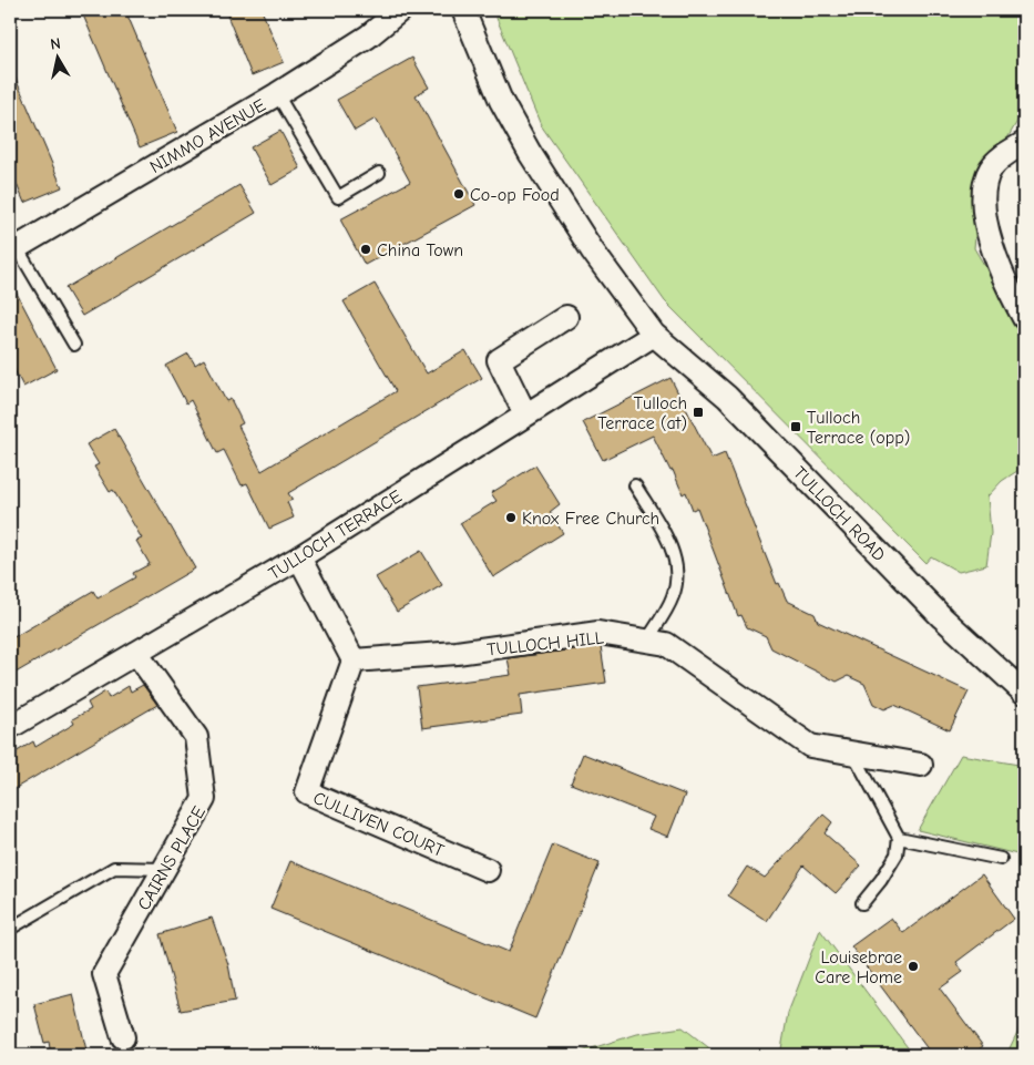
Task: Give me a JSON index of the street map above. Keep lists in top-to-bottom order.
{
  "streets": {
    "street": [
      "NIMMO AVENUE",
      "TULLOCH ROAD",
      "TULLOCH TERRACE",
      "TULLOCH HILL",
      "CULLIVEN COURT",
      "CAIRNS PLACE"
    ]
  },
  "crossings": [
    ["TULLOCH ROAD", "TULLOCH TERRACE"],
    ["TULLOCH TERRACE", "CAIRNS PLACE"],
    ["TULLOCH HILL", "CULLIVEN COURT"]
  ],
  "places": {
    "other": [
      "Co-op Food",
      "China Town",
      "Knox Free Church",
      "Louisebrae Care Home"
    ],
    "transit": ["Tulloch Terrace (at)", "Tulloch Terrace (opp)"]
  },
  "north": "top"
}
